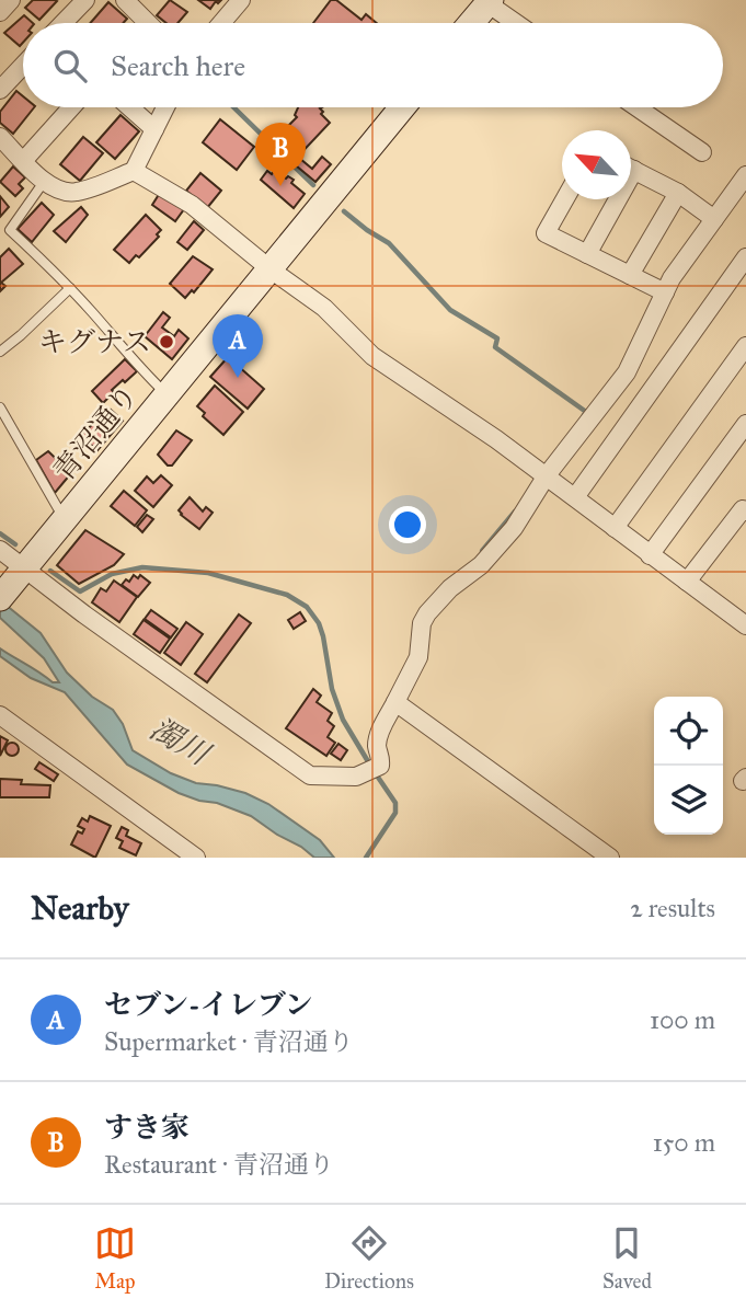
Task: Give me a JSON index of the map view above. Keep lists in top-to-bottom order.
{
  "streets": {
    "street": ["青沼通り"]
  },
  "water": ["濁川"],
  "places": ["キグナス"],
  "north": "top left",
  "page": {
    "search": "Search here",
    "pins": ["B", "A"],
    "heading": ["Nearby", "2 results"],
    "list": [
      {
        "mark": "A",
        "name": "セブン-イレブン",
        "note": "Supermarket · 青沼通り",
        "value": "100 m"
      },
      {
        "mark": "B",
        "name": "すき家",
        "note": "Restaurant · 青沼通り",
        "value": "150 m"
      }
    ],
    "nav": ["Map", "Directions", "Saved"]
  }
}
